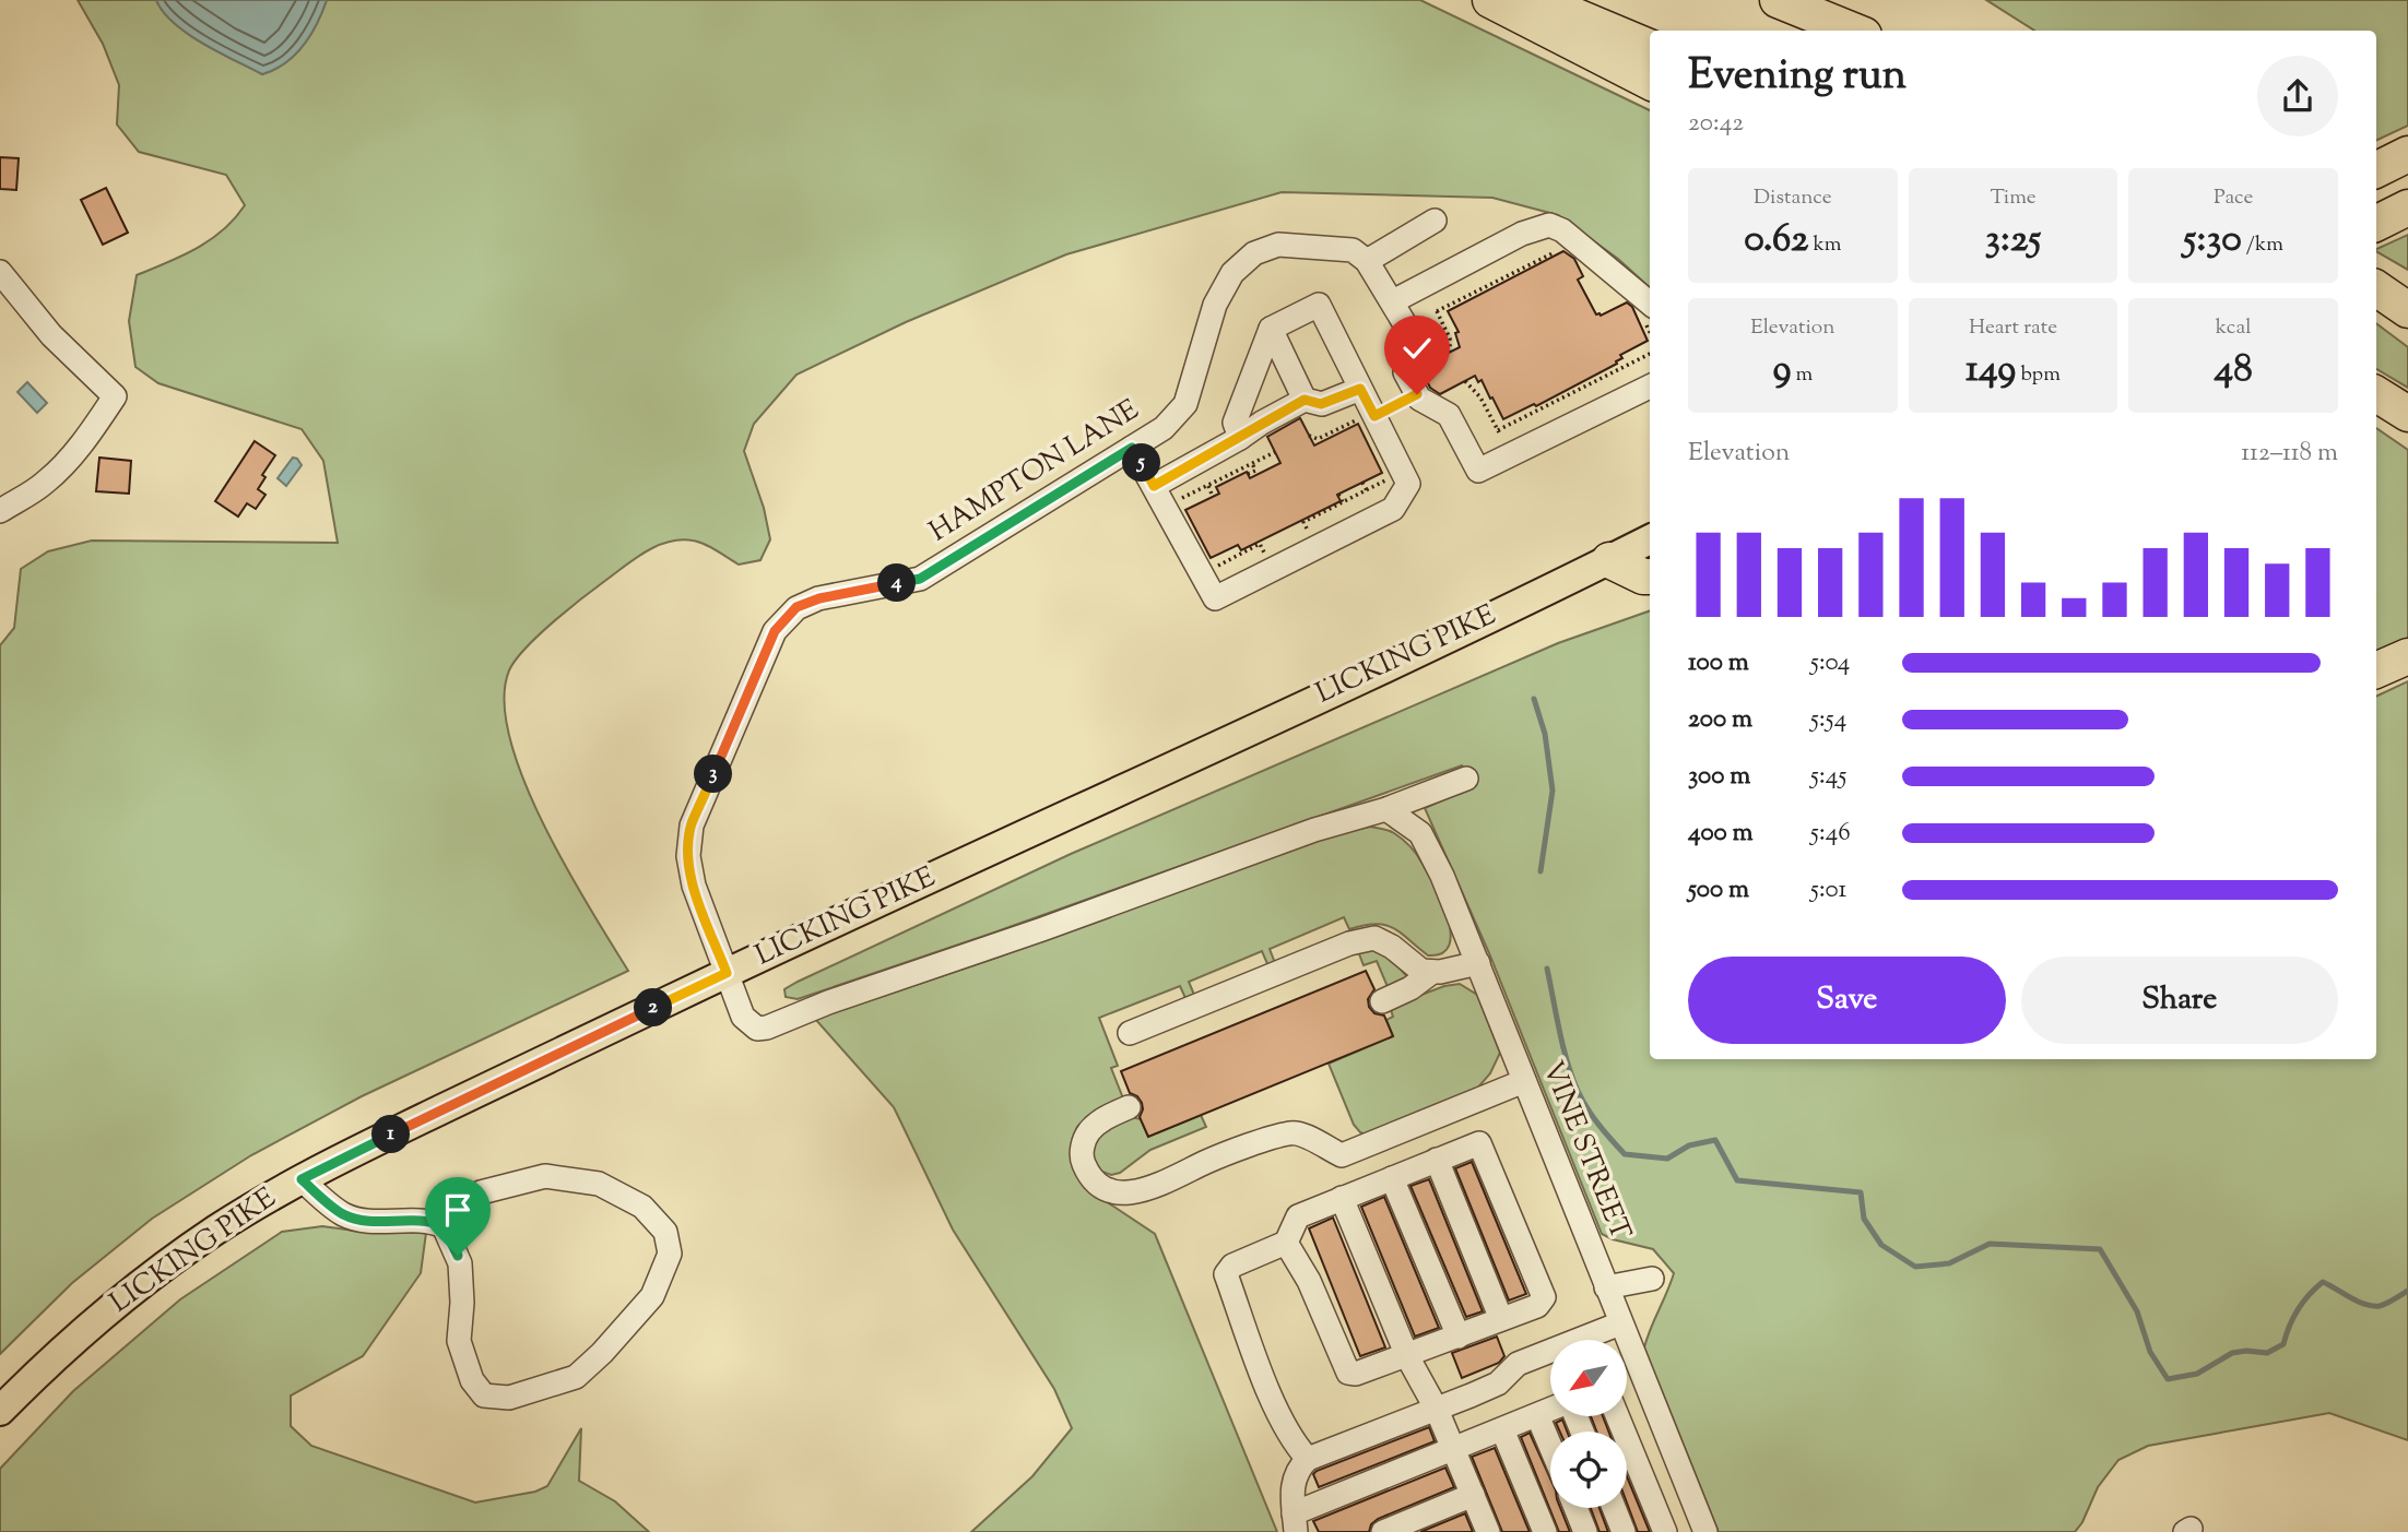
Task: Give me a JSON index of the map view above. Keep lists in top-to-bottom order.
{
  "streets": {
    "main road": ["LICKING PIKE"],
    "street": ["HAMPTON LANE", "VINE STREET"]
  },
  "crossings": [
    ["HAMPTON LANE", "LICKING PIKE"],
    ["HAMPTON LANE", "VINE STREET"]
  ],
  "north": "bottom left",
  "page": {
    "heading": ["Evening run", "20:42"],
    "stats": [
      ["Distance", "0.62 km"],
      ["Time", "3:25"],
      ["Pace", "5:30 /km"],
      ["Elevation", "9 m"],
      ["Heart rate", "149 bpm"],
      ["kcal", "48"]
    ],
    "chart": ["Elevation", "112–118 m"],
    "pins": [
      "5",
      "4",
      "3",
      "2",
      "1"
    ],
    "list": [
      {
        "name": "100 m",
        "note": "5:04"
      },
      {
        "name": "200 m",
        "note": "5:54"
      },
      {
        "name": "300 m",
        "note": "5:45"
      },
      {
        "name": "400 m",
        "note": "5:46"
      },
      {
        "name": "500 m",
        "note": "5:01"
      }
    ],
    "buttons": ["Save", "Share"]
  }
}
